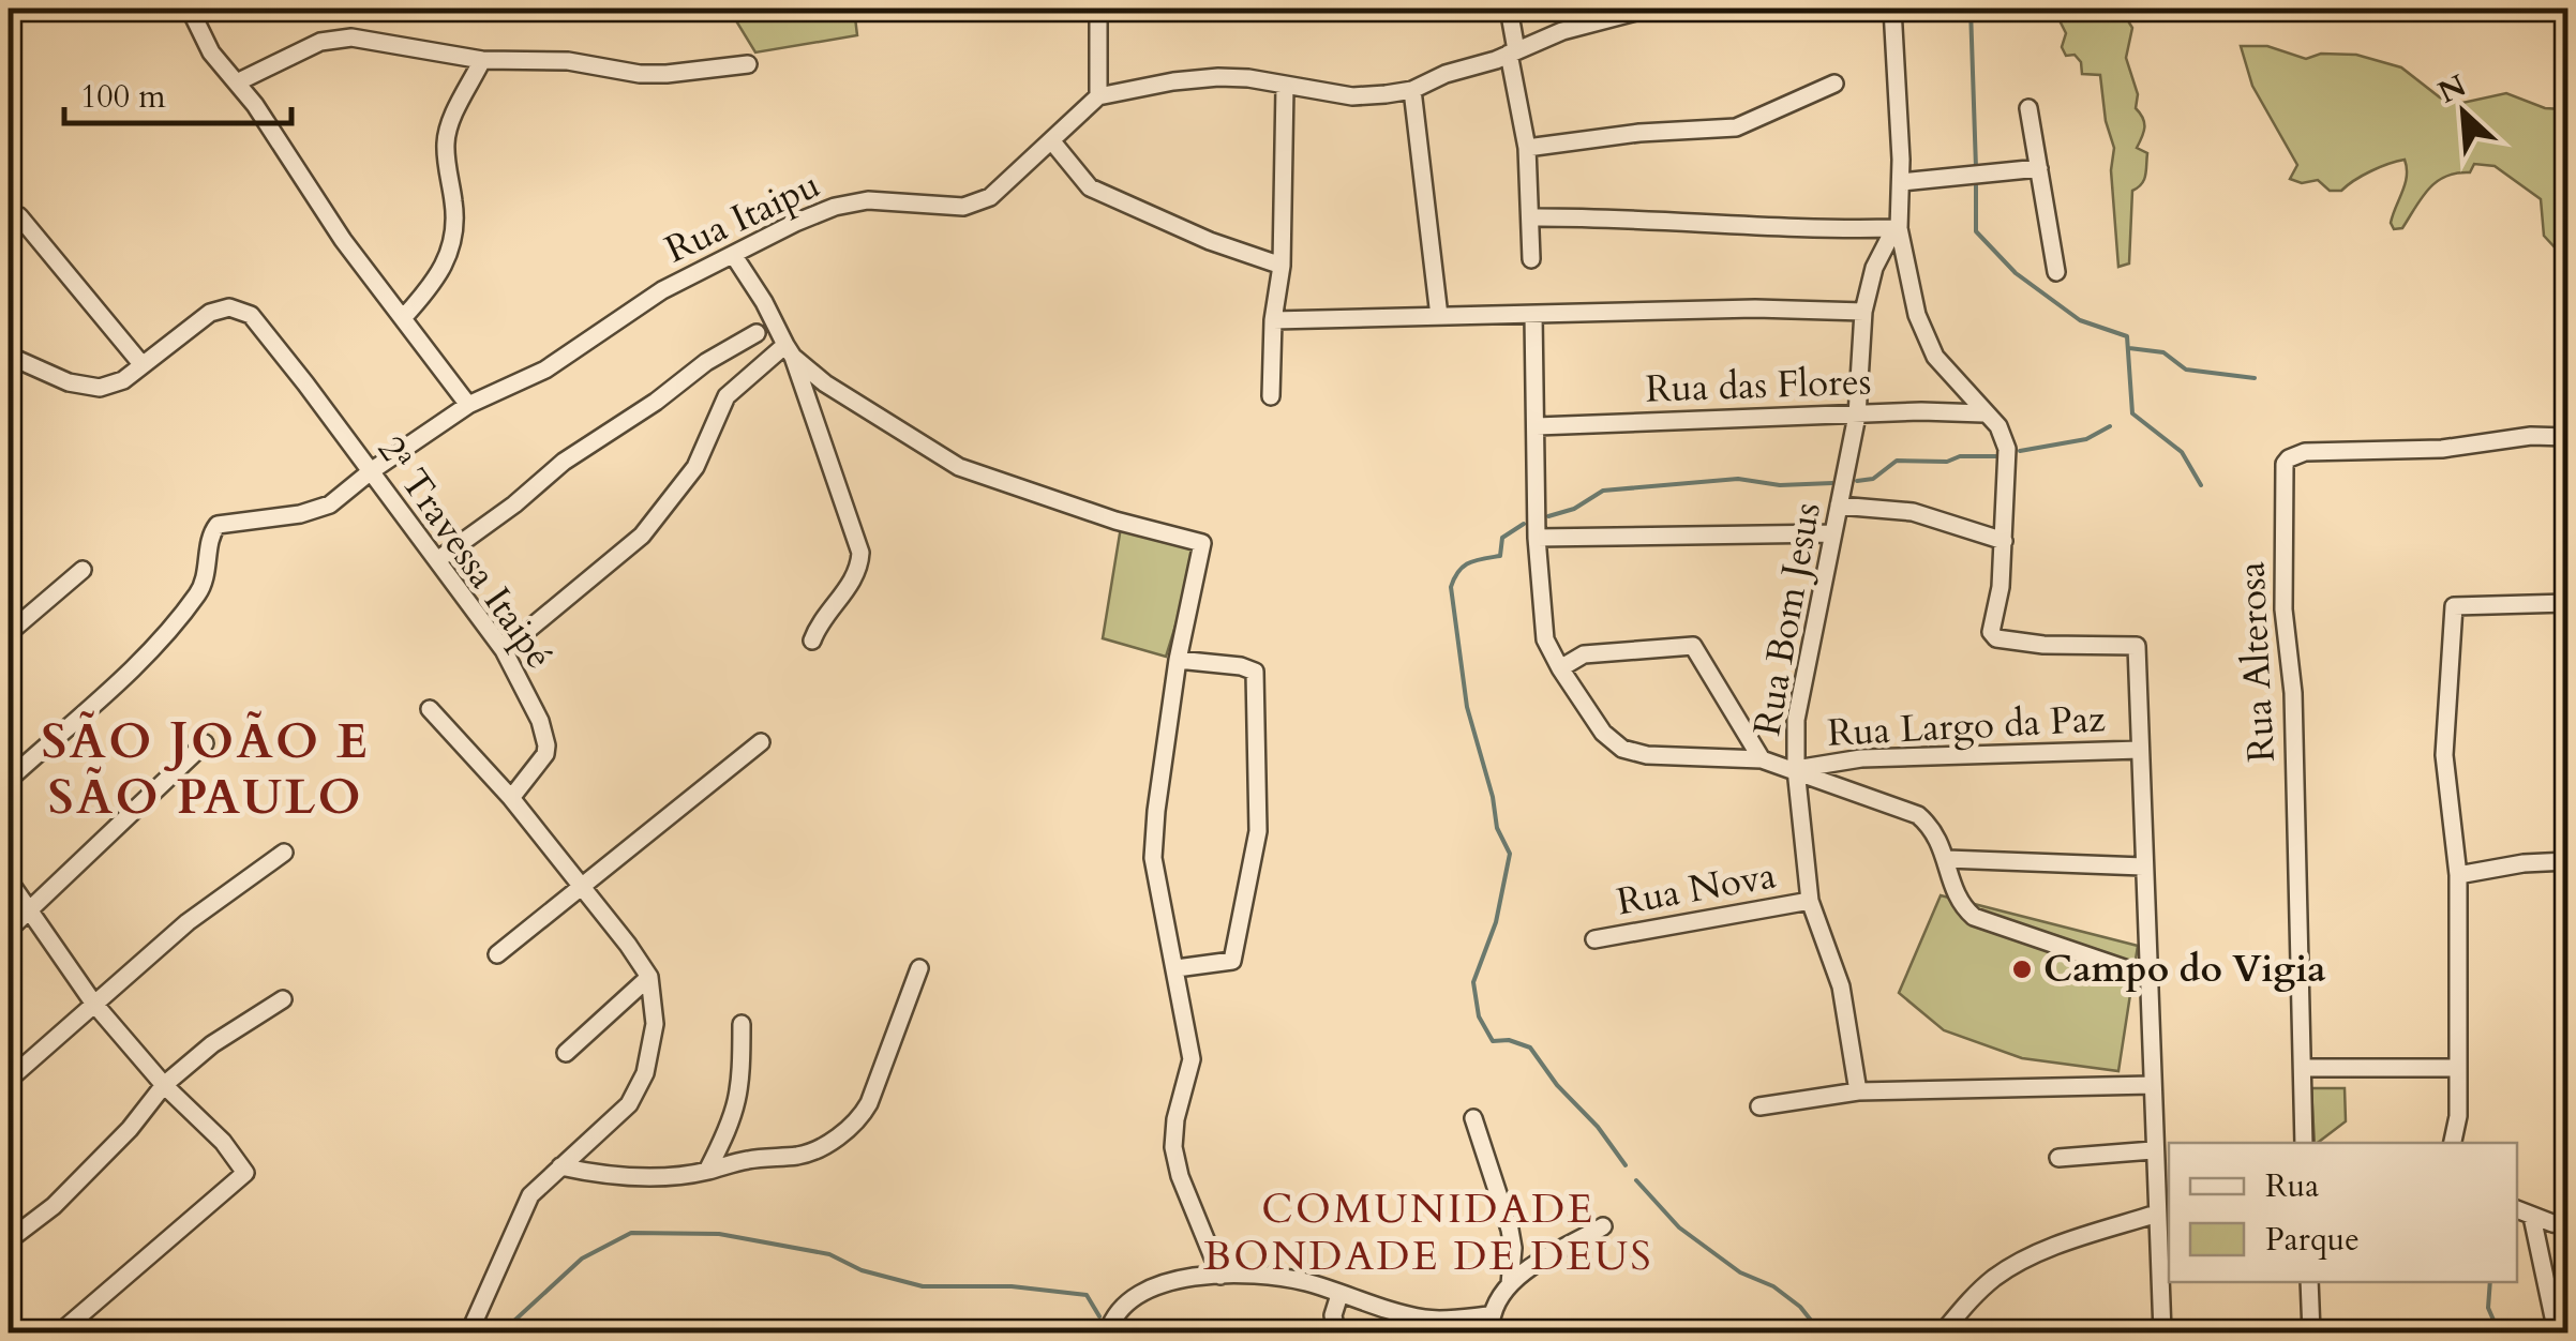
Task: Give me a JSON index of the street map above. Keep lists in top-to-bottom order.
{
  "streets": {
    "street": [
      "Rua Itaipu",
      "Rua das Flores",
      "2ª Travessa Itaipé",
      "Rua Bom Jesus",
      "Rua Alterosa",
      "Rua Largo da Paz",
      "Rua Nova"
    ]
  },
  "crossings": [
    ["Rua Itaipu", "2ª Travessa Itaipé"],
    ["Rua das Flores", "Rua Bom Jesus"],
    ["Rua Bom Jesus", "Rua Largo da Paz"],
    ["Rua Bom Jesus", "Rua Nova"]
  ],
  "districts": ["SÃO JOÃO E SÃO PAULO", "COMUNIDADE BONDADE DE DEUS"],
  "places": ["Campo do Vigia"],
  "legend": ["Rua", "Parque"],
  "scale_bar": "100 m",
  "north": "top left"
}
